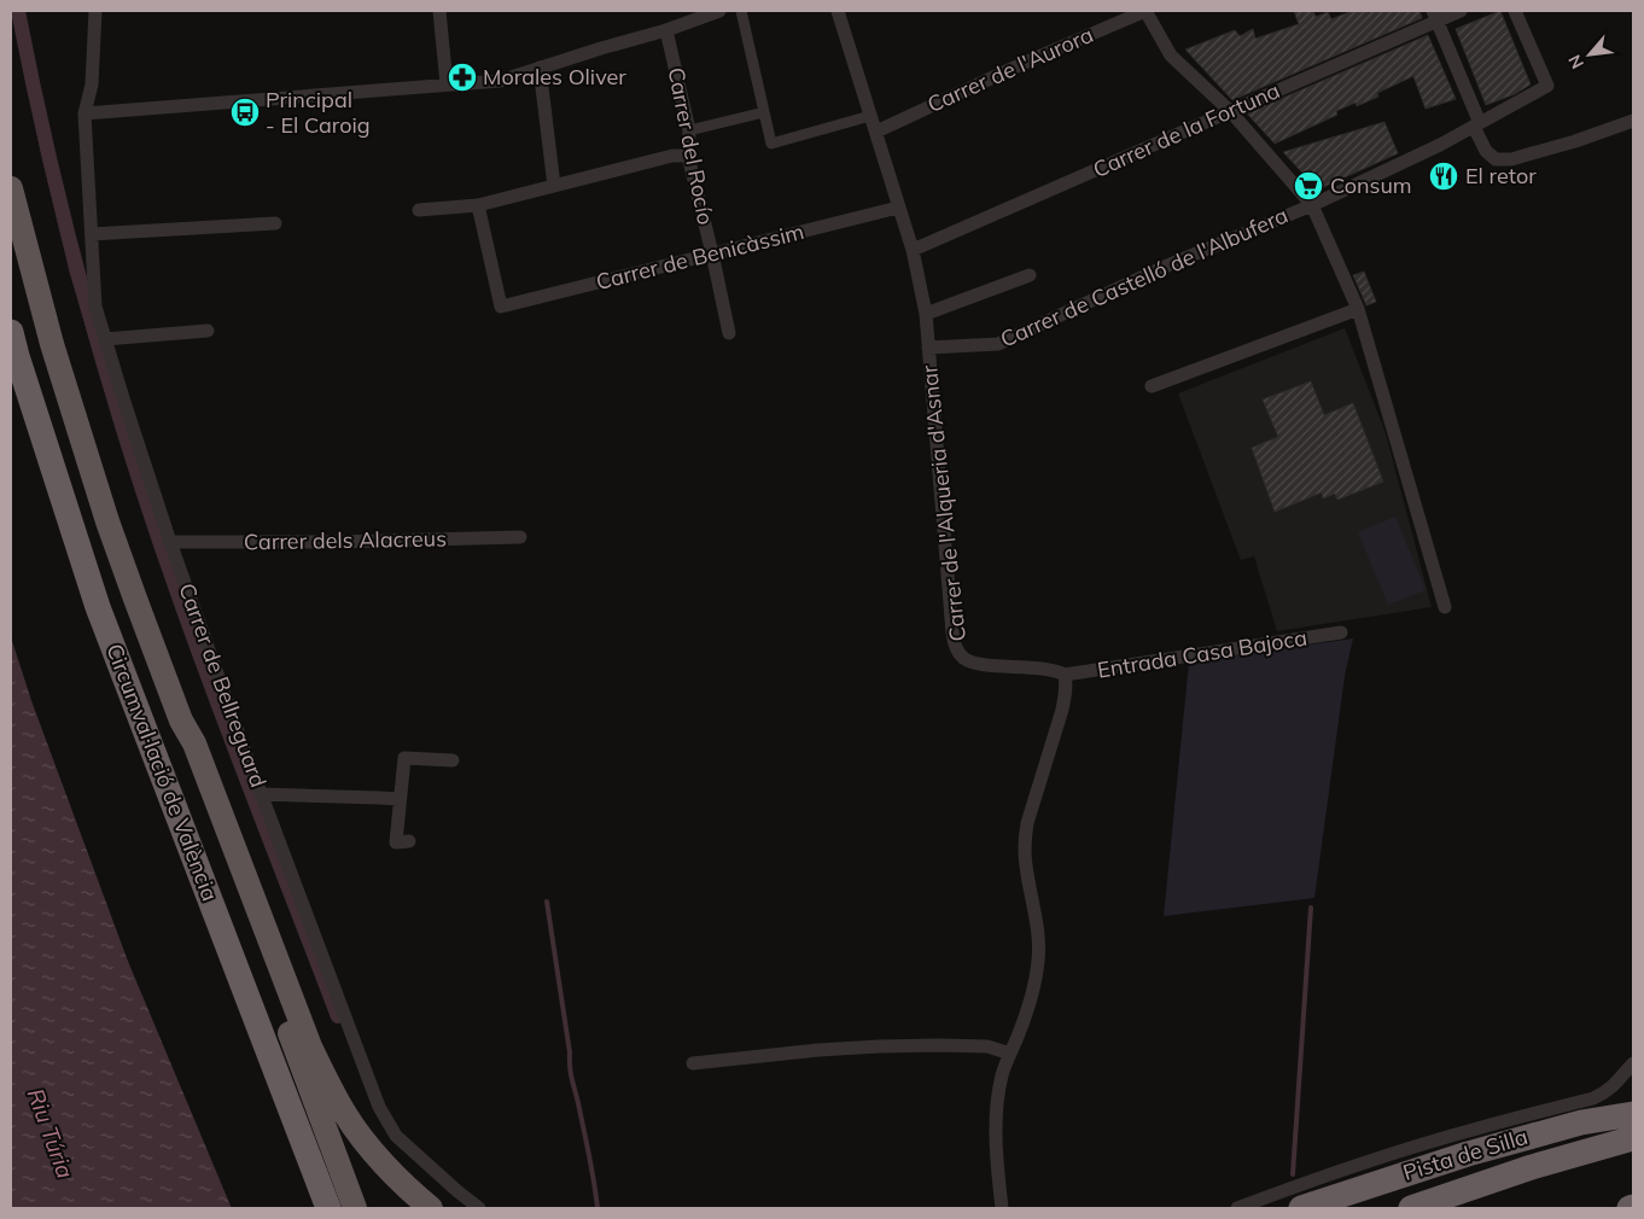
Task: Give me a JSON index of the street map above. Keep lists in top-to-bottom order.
{
  "streets": {
    "highway": ["Circumval·lació de València", "Pista de Silla"],
    "street": [
      "Carrer de l'Aurora",
      "Carrer de la Fortuna",
      "Carrer del Rocío",
      "Carrer de Benicàssim",
      "Carrer de Castelló de l'Albufera",
      "Carrer de l'Alqueria d'Asnar",
      "Carrer dels Alacreus",
      "Entrada Casa Bajoca",
      "Carrer de Bellreguard"
    ]
  },
  "crossings": [
    ["Carrer de l'Aurora", "Carrer de l'Alqueria d'Asnar"],
    ["Carrer de la Fortuna", "Carrer de l'Alqueria d'Asnar"],
    ["Carrer del Rocío", "Carrer de Benicàssim"],
    ["Carrer de Benicàssim", "Carrer de l'Alqueria d'Asnar"],
    ["Carrer de Castelló de l'Albufera", "Carrer de l'Alqueria d'Asnar"],
    ["Carrer de l'Alqueria d'Asnar", "Entrada Casa Bajoca"],
    ["Carrer dels Alacreus", "Carrer de Bellreguard"]
  ],
  "water": ["Riu Túria"],
  "places": {
    "pharmacy": ["Morales Oliver"],
    "bus stop": ["Principal - El Caroig"],
    "restaurant": ["El retor"],
    "supermarket": ["Consum"]
  },
  "north": "bottom left"
}
